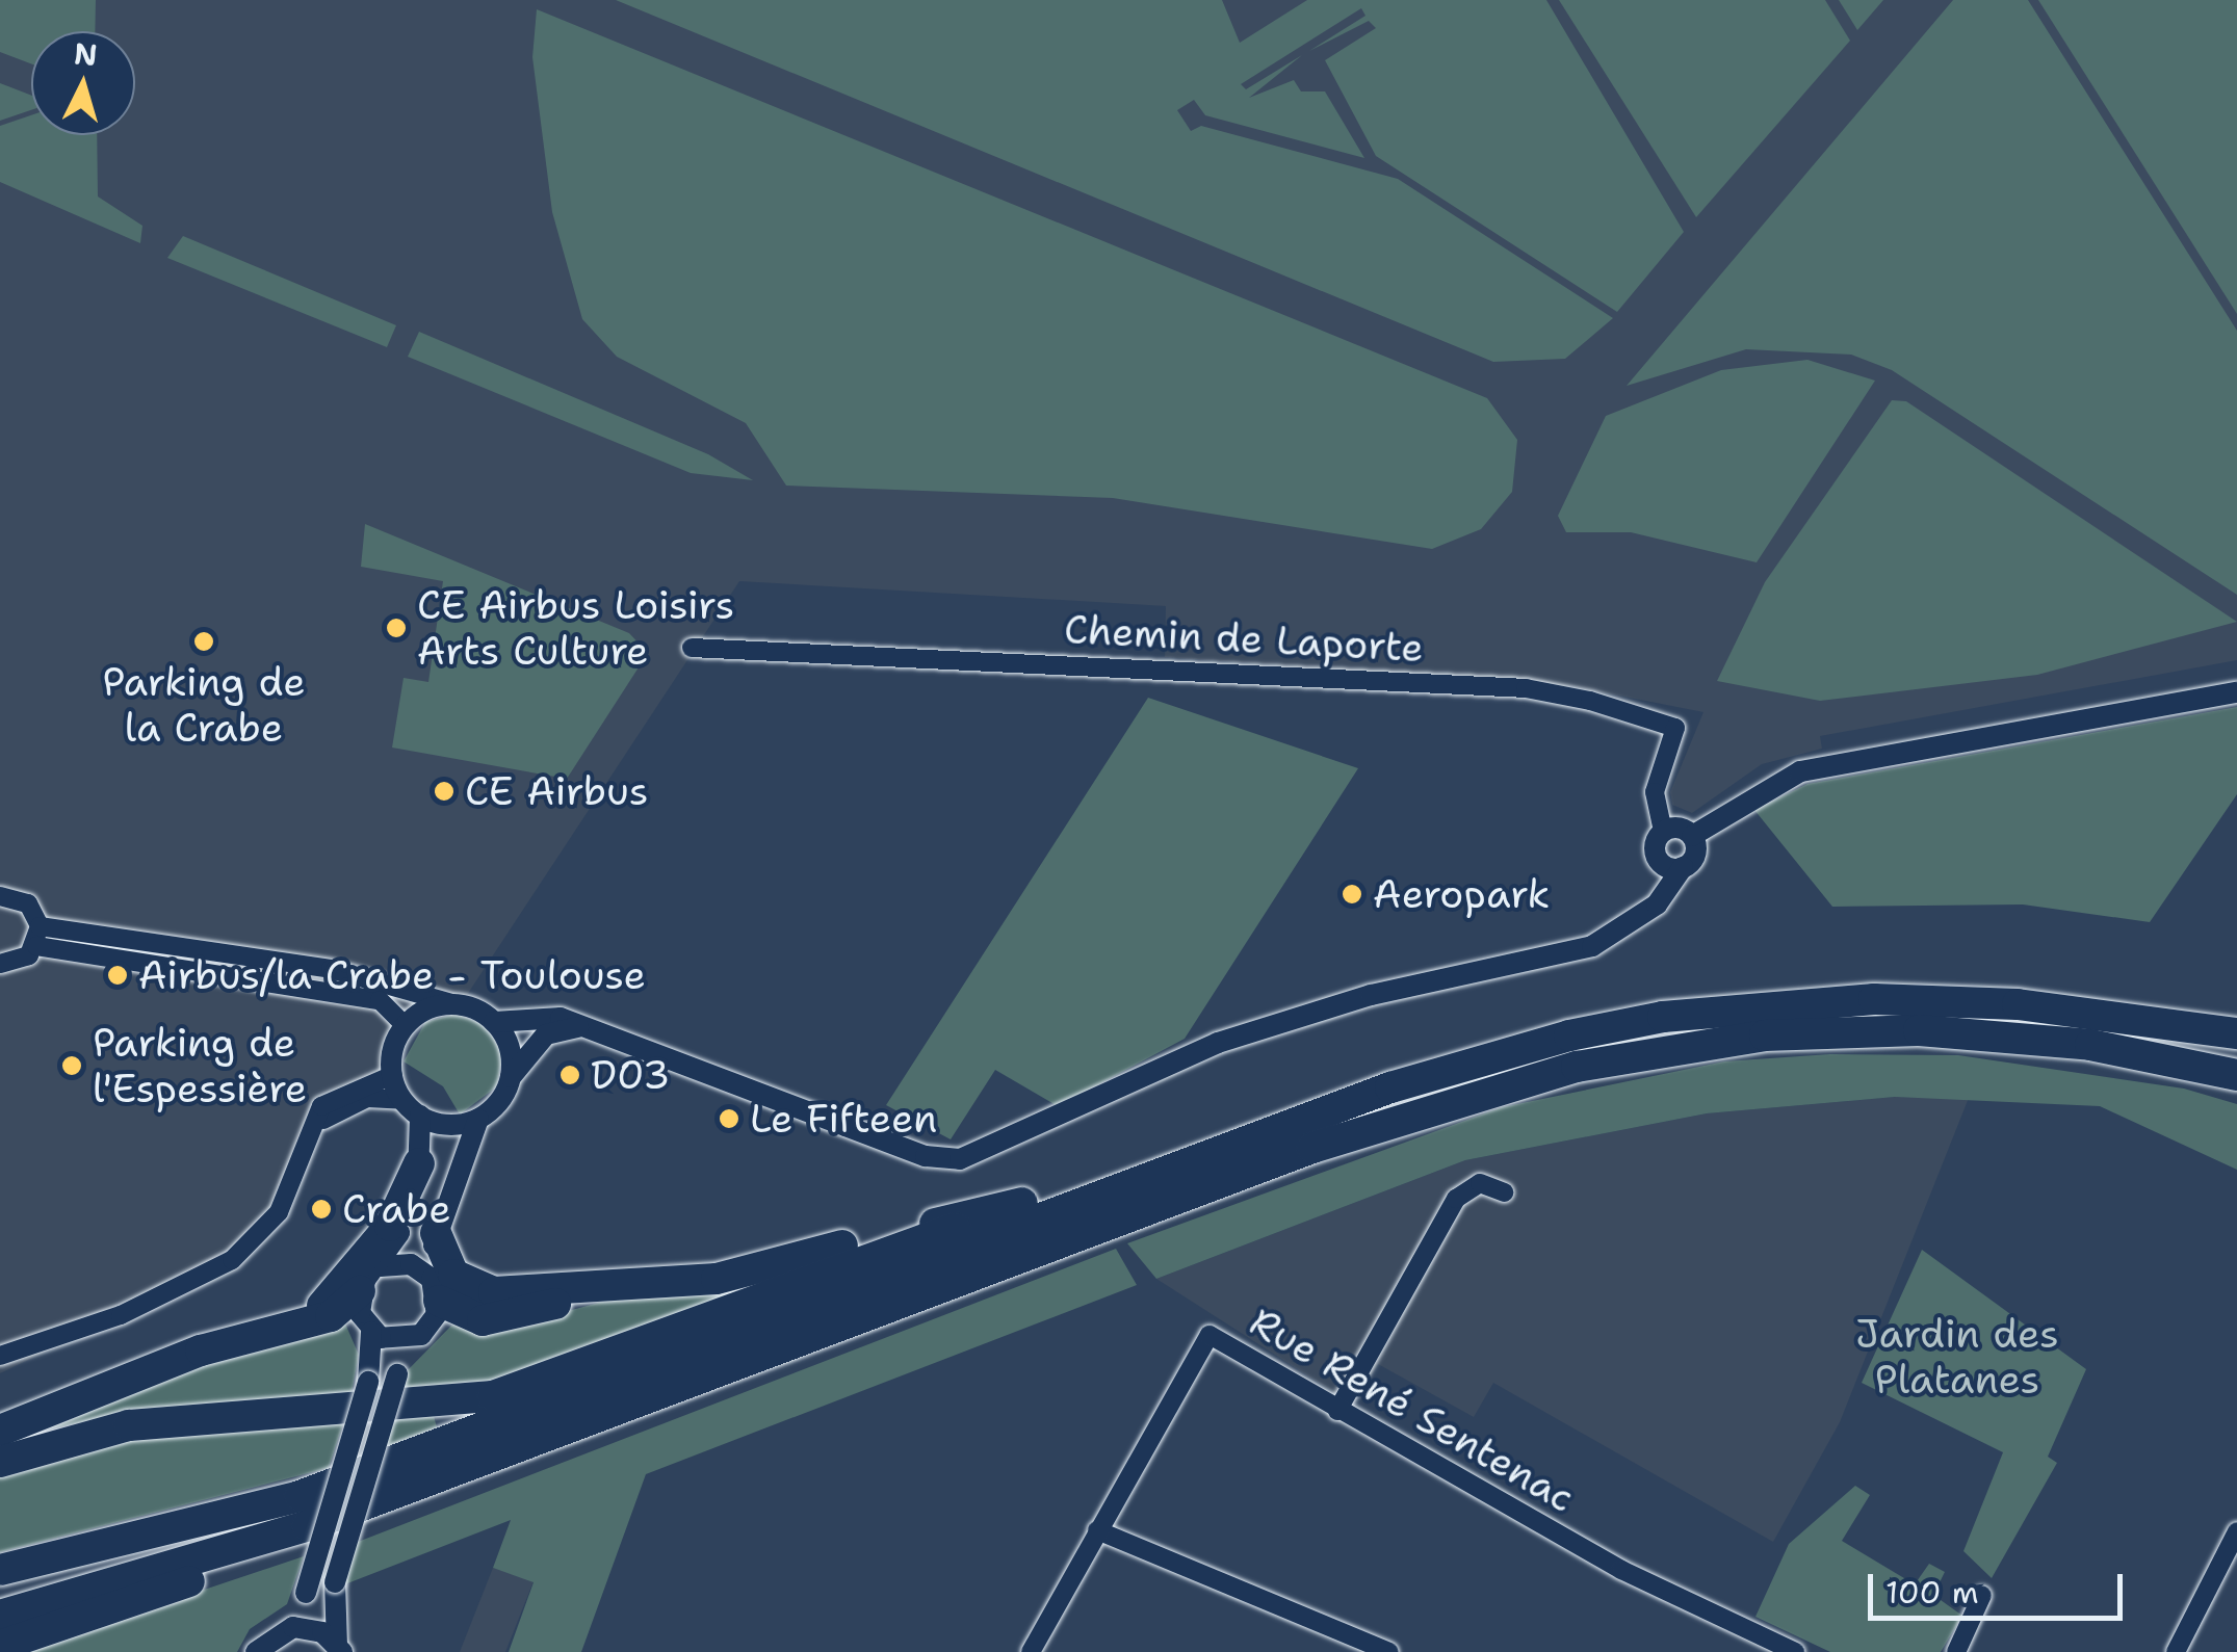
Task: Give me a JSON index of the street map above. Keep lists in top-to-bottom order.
{
  "streets": {
    "street": ["Chemin de Laporte", "Rue René Sentenac"]
  },
  "parks": ["Jardin des Platanes"],
  "places": [
    "CE Airbus Loisirs Arts Culture",
    "Parking de la Crabe",
    "CE Airbus",
    "Aeropark",
    "Airbus/la Crabe - Toulouse",
    "Parking de l'Espessière",
    "D03",
    "Le Fifteen",
    "Crabe"
  ],
  "scale_bar": "100 m",
  "north": "top"
}
